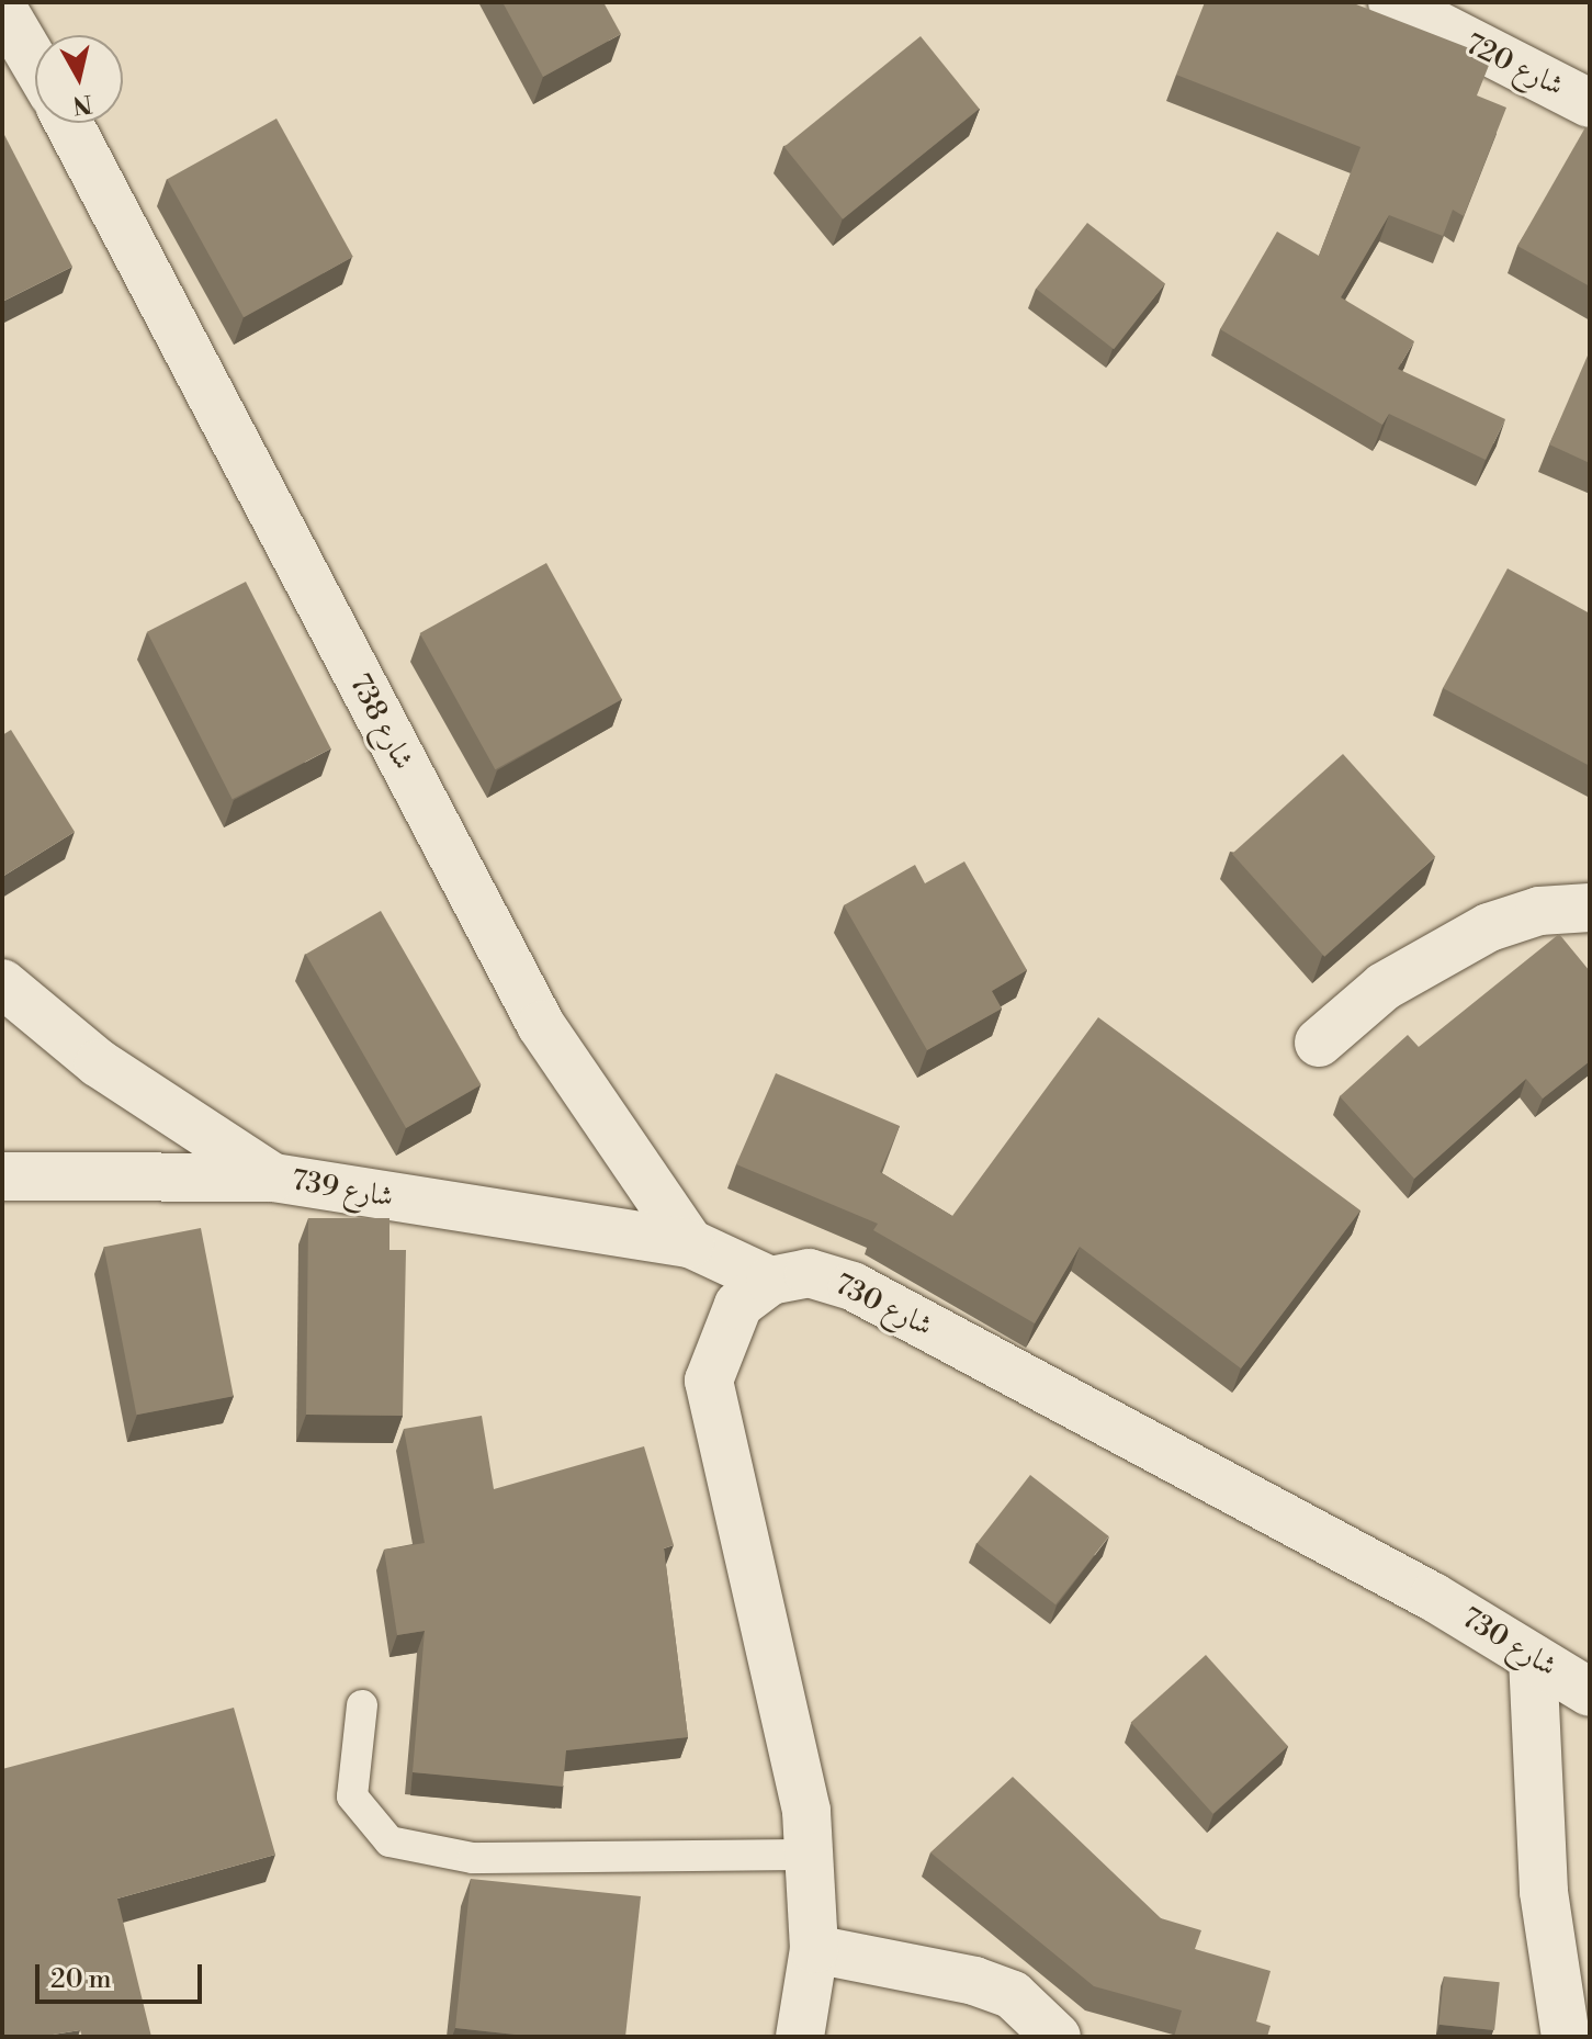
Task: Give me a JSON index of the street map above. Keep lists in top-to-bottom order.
{
  "streets": {
    "street": [
      "شارع 720",
      "شارع 738",
      "شارع 739",
      "شارع 730"
    ]
  },
  "crossings": [
    ["شارع 738", "شارع 739"]
  ],
  "scale_bar": "20 m",
  "north": "bottom"
}
